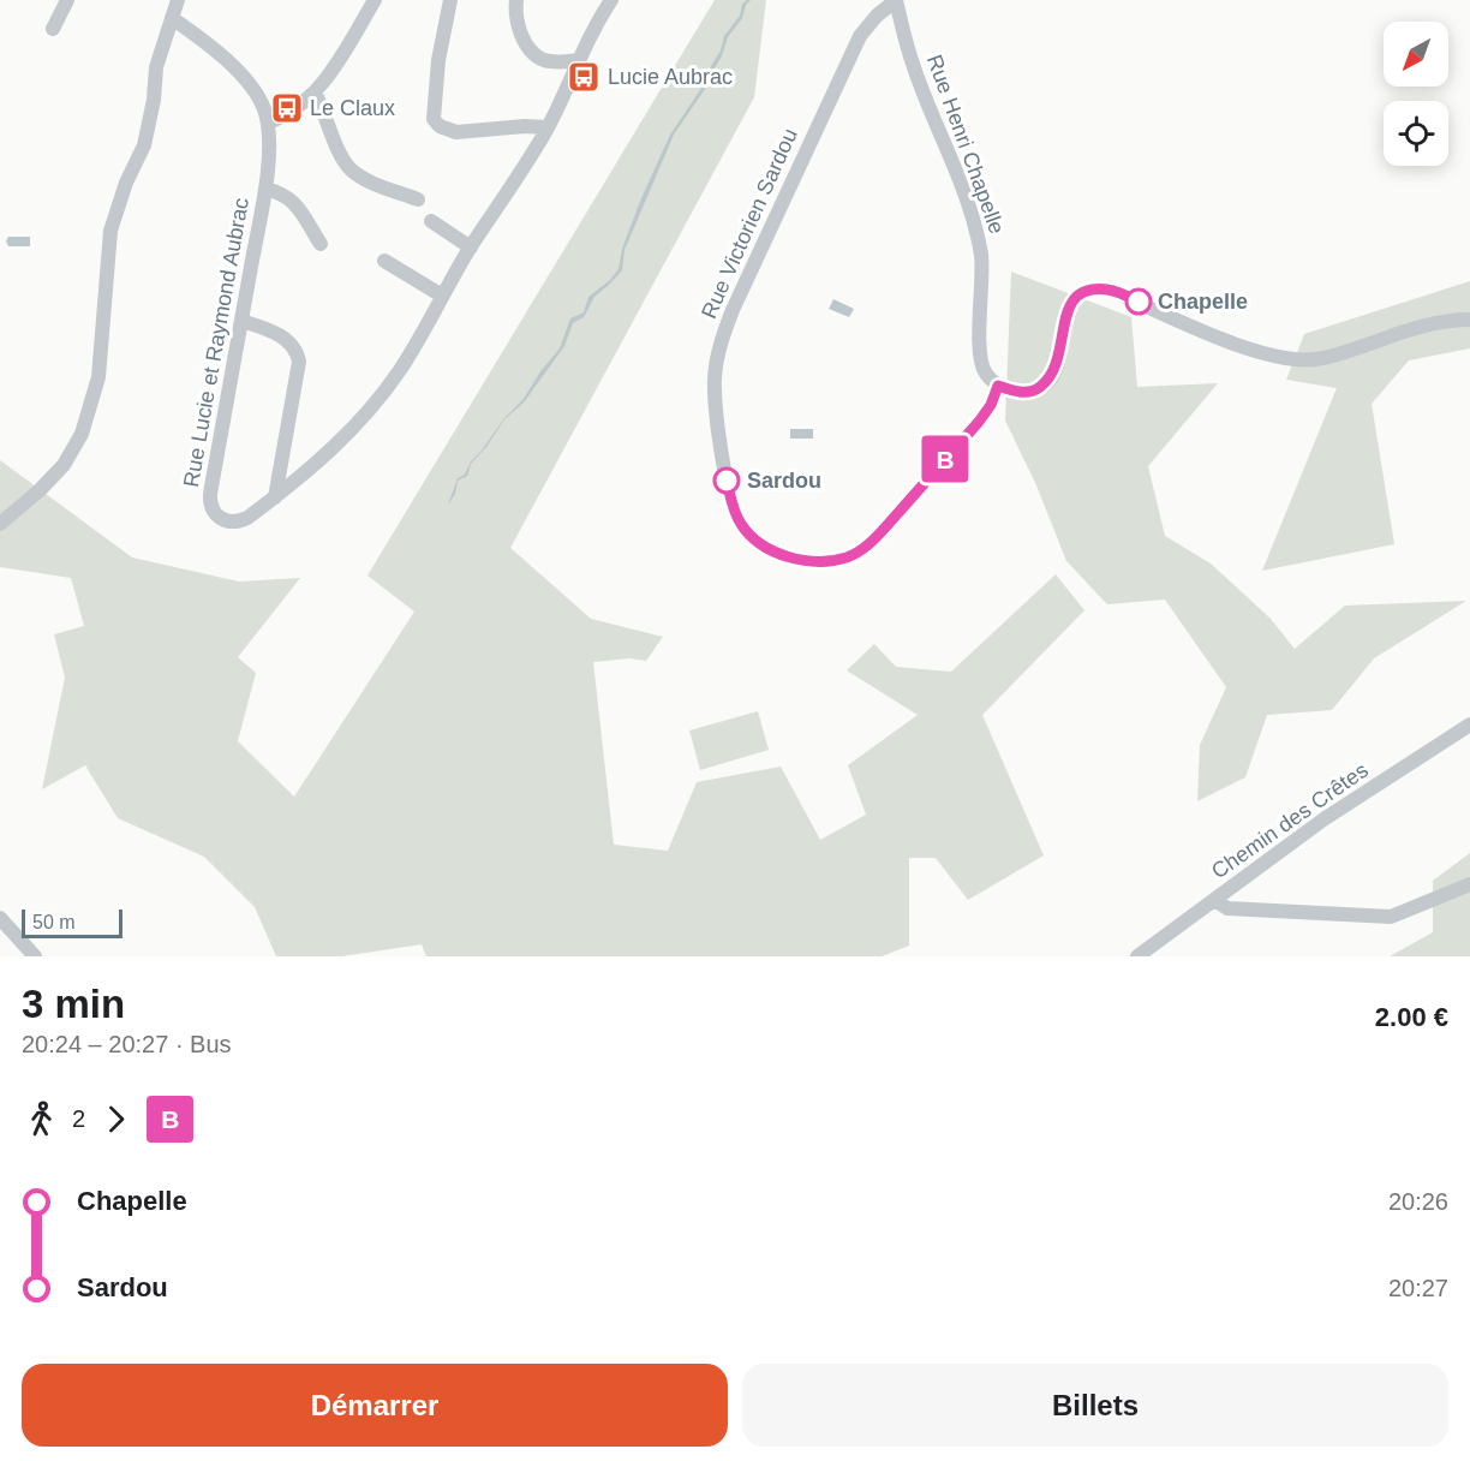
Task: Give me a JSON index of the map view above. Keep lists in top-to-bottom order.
{
  "streets": {
    "street": [
      "Rue Henri Chapelle",
      "Rue Victorien Sardou",
      "Rue Lucie et Raymond Aubrac",
      "Chemin des Crêtes"
    ]
  },
  "crossings": [
    ["Rue Henri Chapelle", "Rue Victorien Sardou"]
  ],
  "places": {
    "bus stop": ["Lucie Aubrac", "Le Claux"],
    "other": ["Chapelle", "Sardou"]
  },
  "lines": ["bus line B"],
  "scale_bar": "50 m",
  "north": "bottom left",
  "page": {
    "on_map": "B",
    "scale": "50 m",
    "heading": ["3 min", "20:24 – 20:27 · Bus", "2.00 €"],
    "legs": ["2", "B"],
    "list": [
      {
        "name": "Chapelle",
        "value": "20:26"
      },
      {
        "name": "Sardou",
        "value": "20:27"
      }
    ],
    "buttons": ["Démarrer", "Billets"]
  }
}
